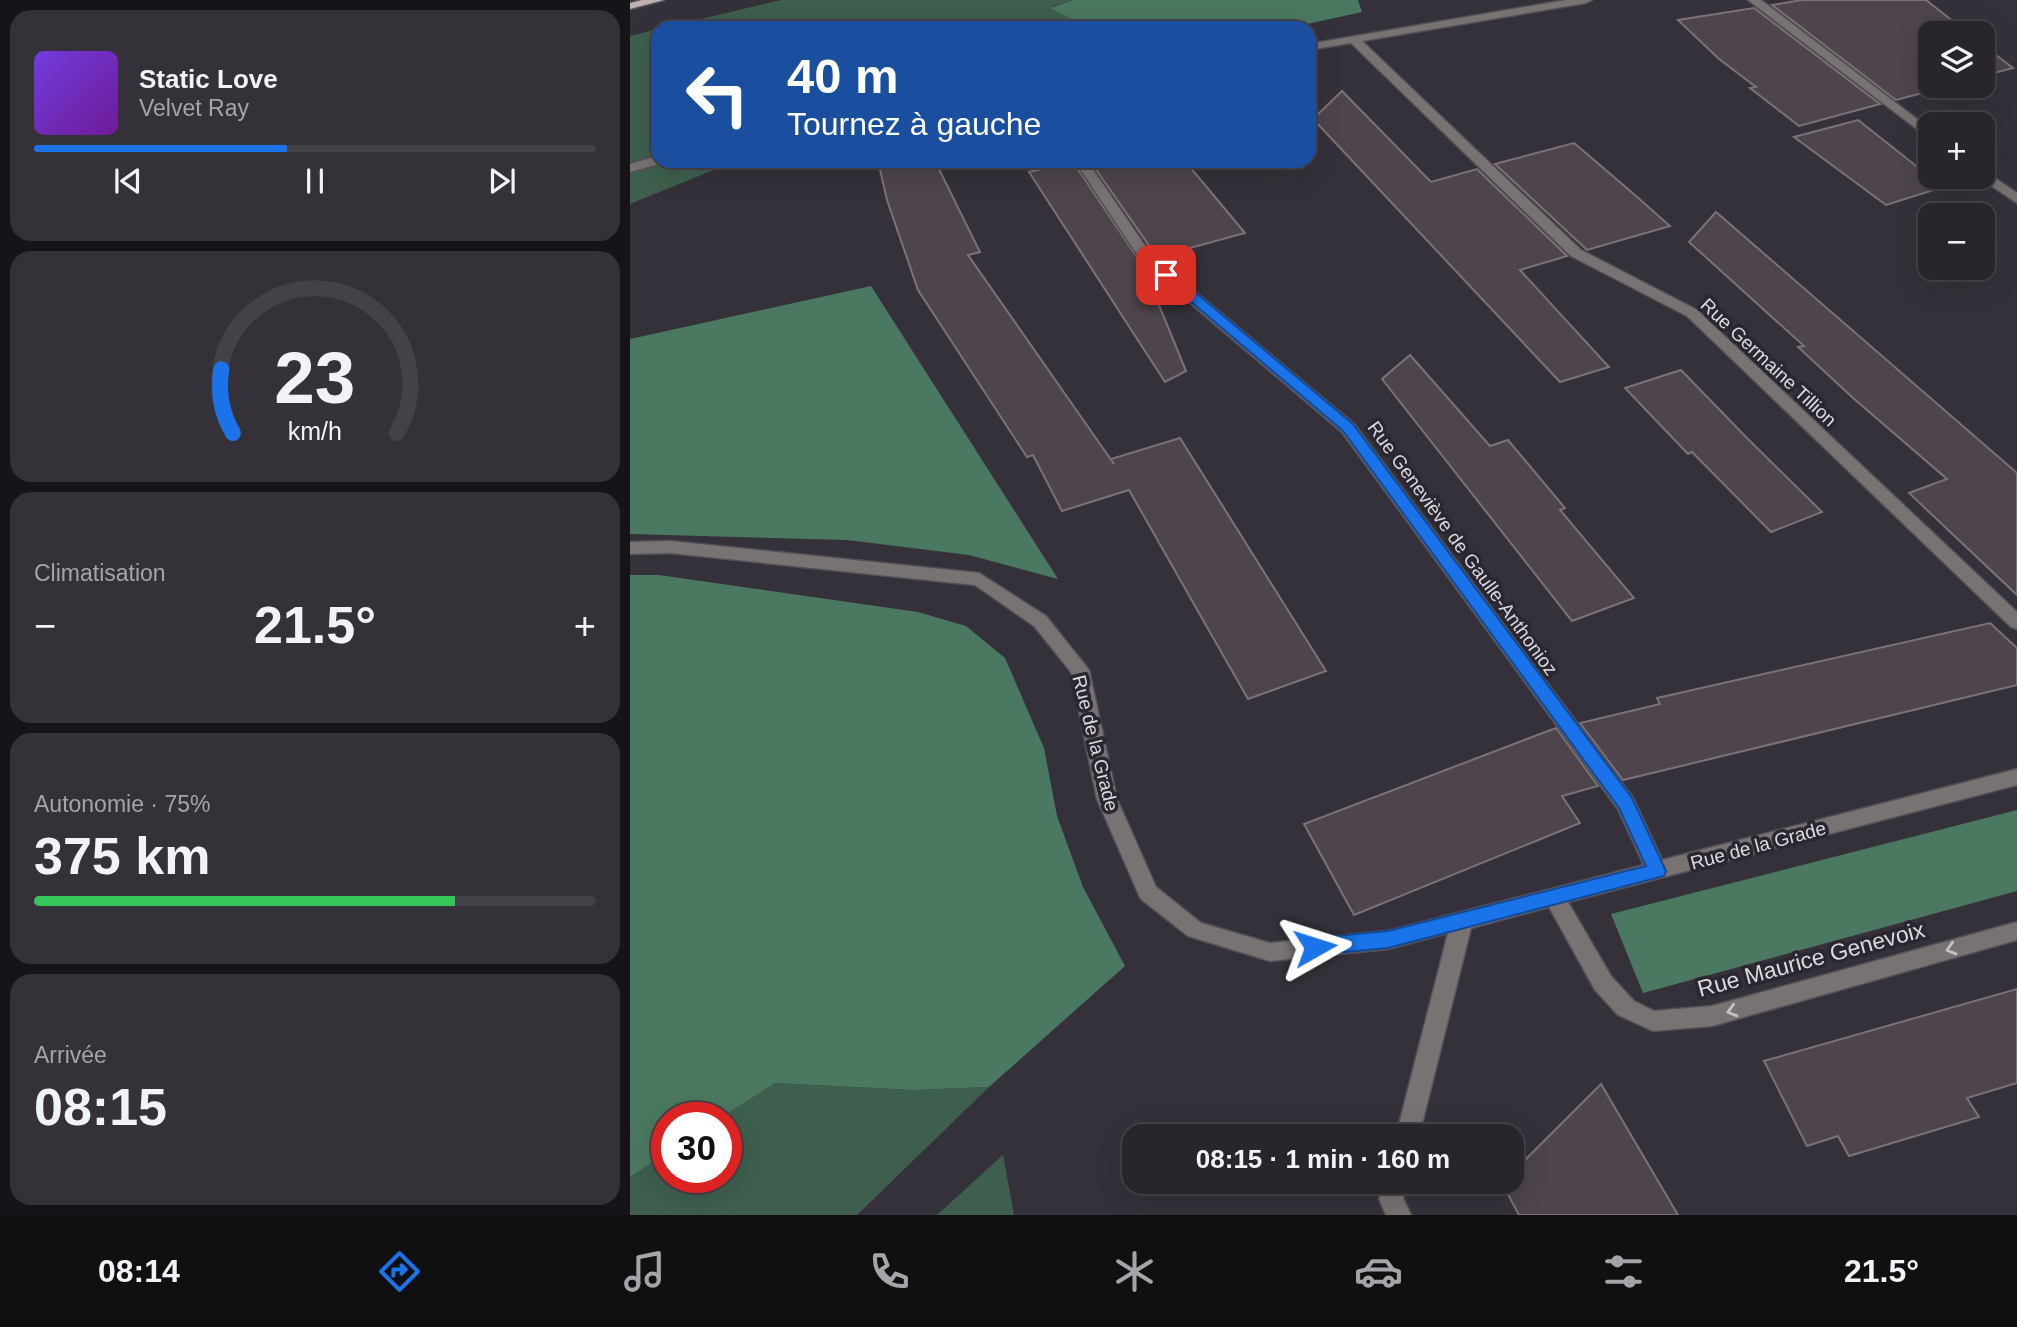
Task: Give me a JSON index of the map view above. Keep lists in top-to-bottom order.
{
  "streets": {
    "street": [
      "Rue Germaine Tillion",
      "Rue Geneviève de Gaulle-Anthonioz",
      "Rue de la Grade",
      "Rue Maurice Genevoix"
    ]
  },
  "crossings": [
    ["Rue Geneviève de Gaulle-Anthonioz", "Rue de la Grade"],
    ["Rue de la Grade", "Rue Maurice Genevoix"]
  ],
  "one_way": ["Rue Maurice Genevoix"],
  "page": {
    "map_buttons": ["+", "−"],
    "turn": ["40 m", "Tournez à gauche"],
    "song": ["Static Love", "Velvet Ray"],
    "tile": [
      "Climatisation",
      ["Autonomie · 75%", "375 km"],
      ["Arrivée", "08:15"]
    ],
    "heat": ["−", "21.5°", "+"],
    "limit": "30",
    "trip": "08:15 · 1 min · 160 m",
    "tabs": ["08:14", "21.5°"],
    "gauge": ["23", "km/h"]
  }
}
